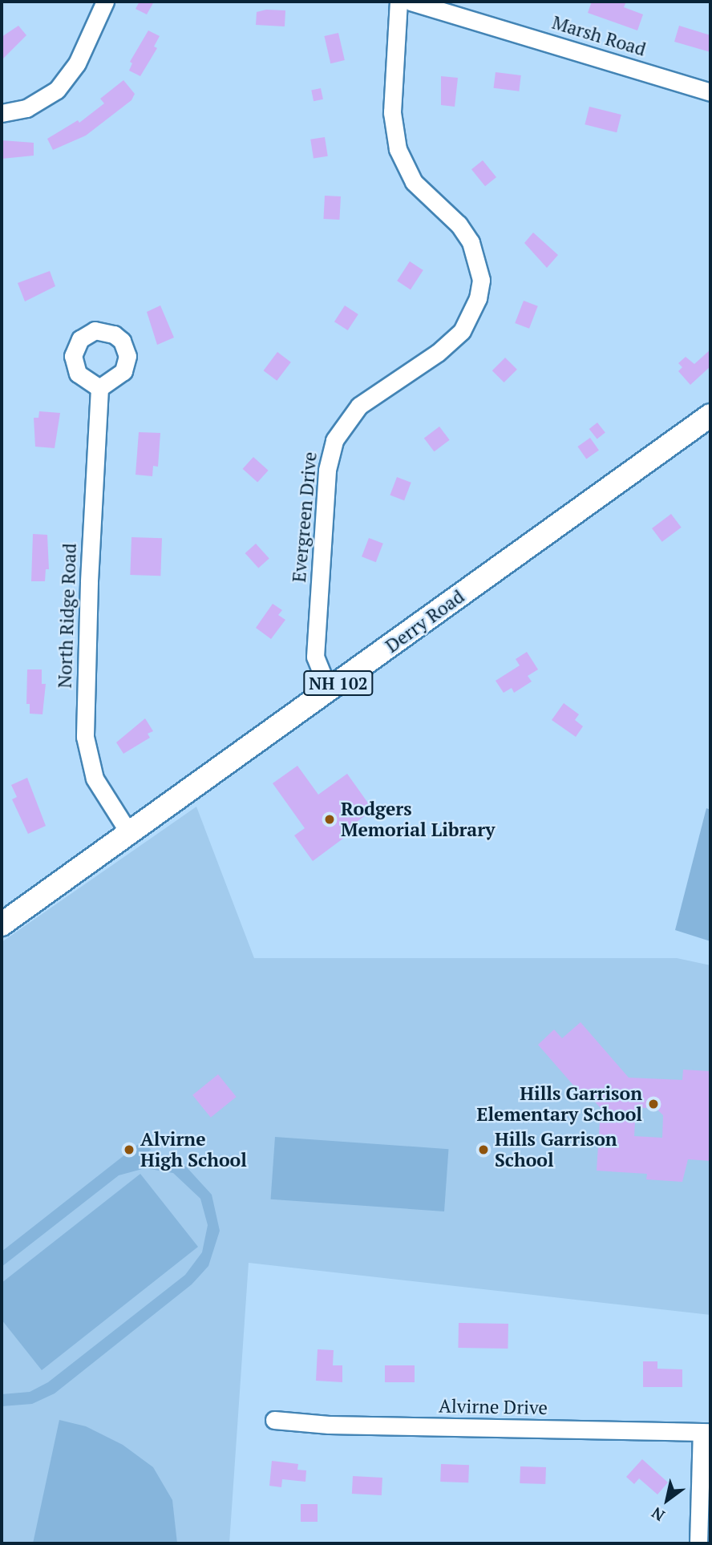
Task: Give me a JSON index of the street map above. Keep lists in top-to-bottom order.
{
  "streets": {
    "main road": ["Derry Road", "NH 102"],
    "street": [
      "Marsh Road",
      "Evergreen Drive",
      "North Ridge Road",
      "Alvirne Drive"
    ]
  },
  "crossings": [
    ["Evergreen Drive", "Derry Road"],
    ["North Ridge Road", "Derry Road"]
  ],
  "places": [
    "Rodgers Memorial Library",
    "Hills Garrison Elementary School",
    "Alvirne High School",
    "Hills Garrison School"
  ],
  "north": "bottom left"
}
